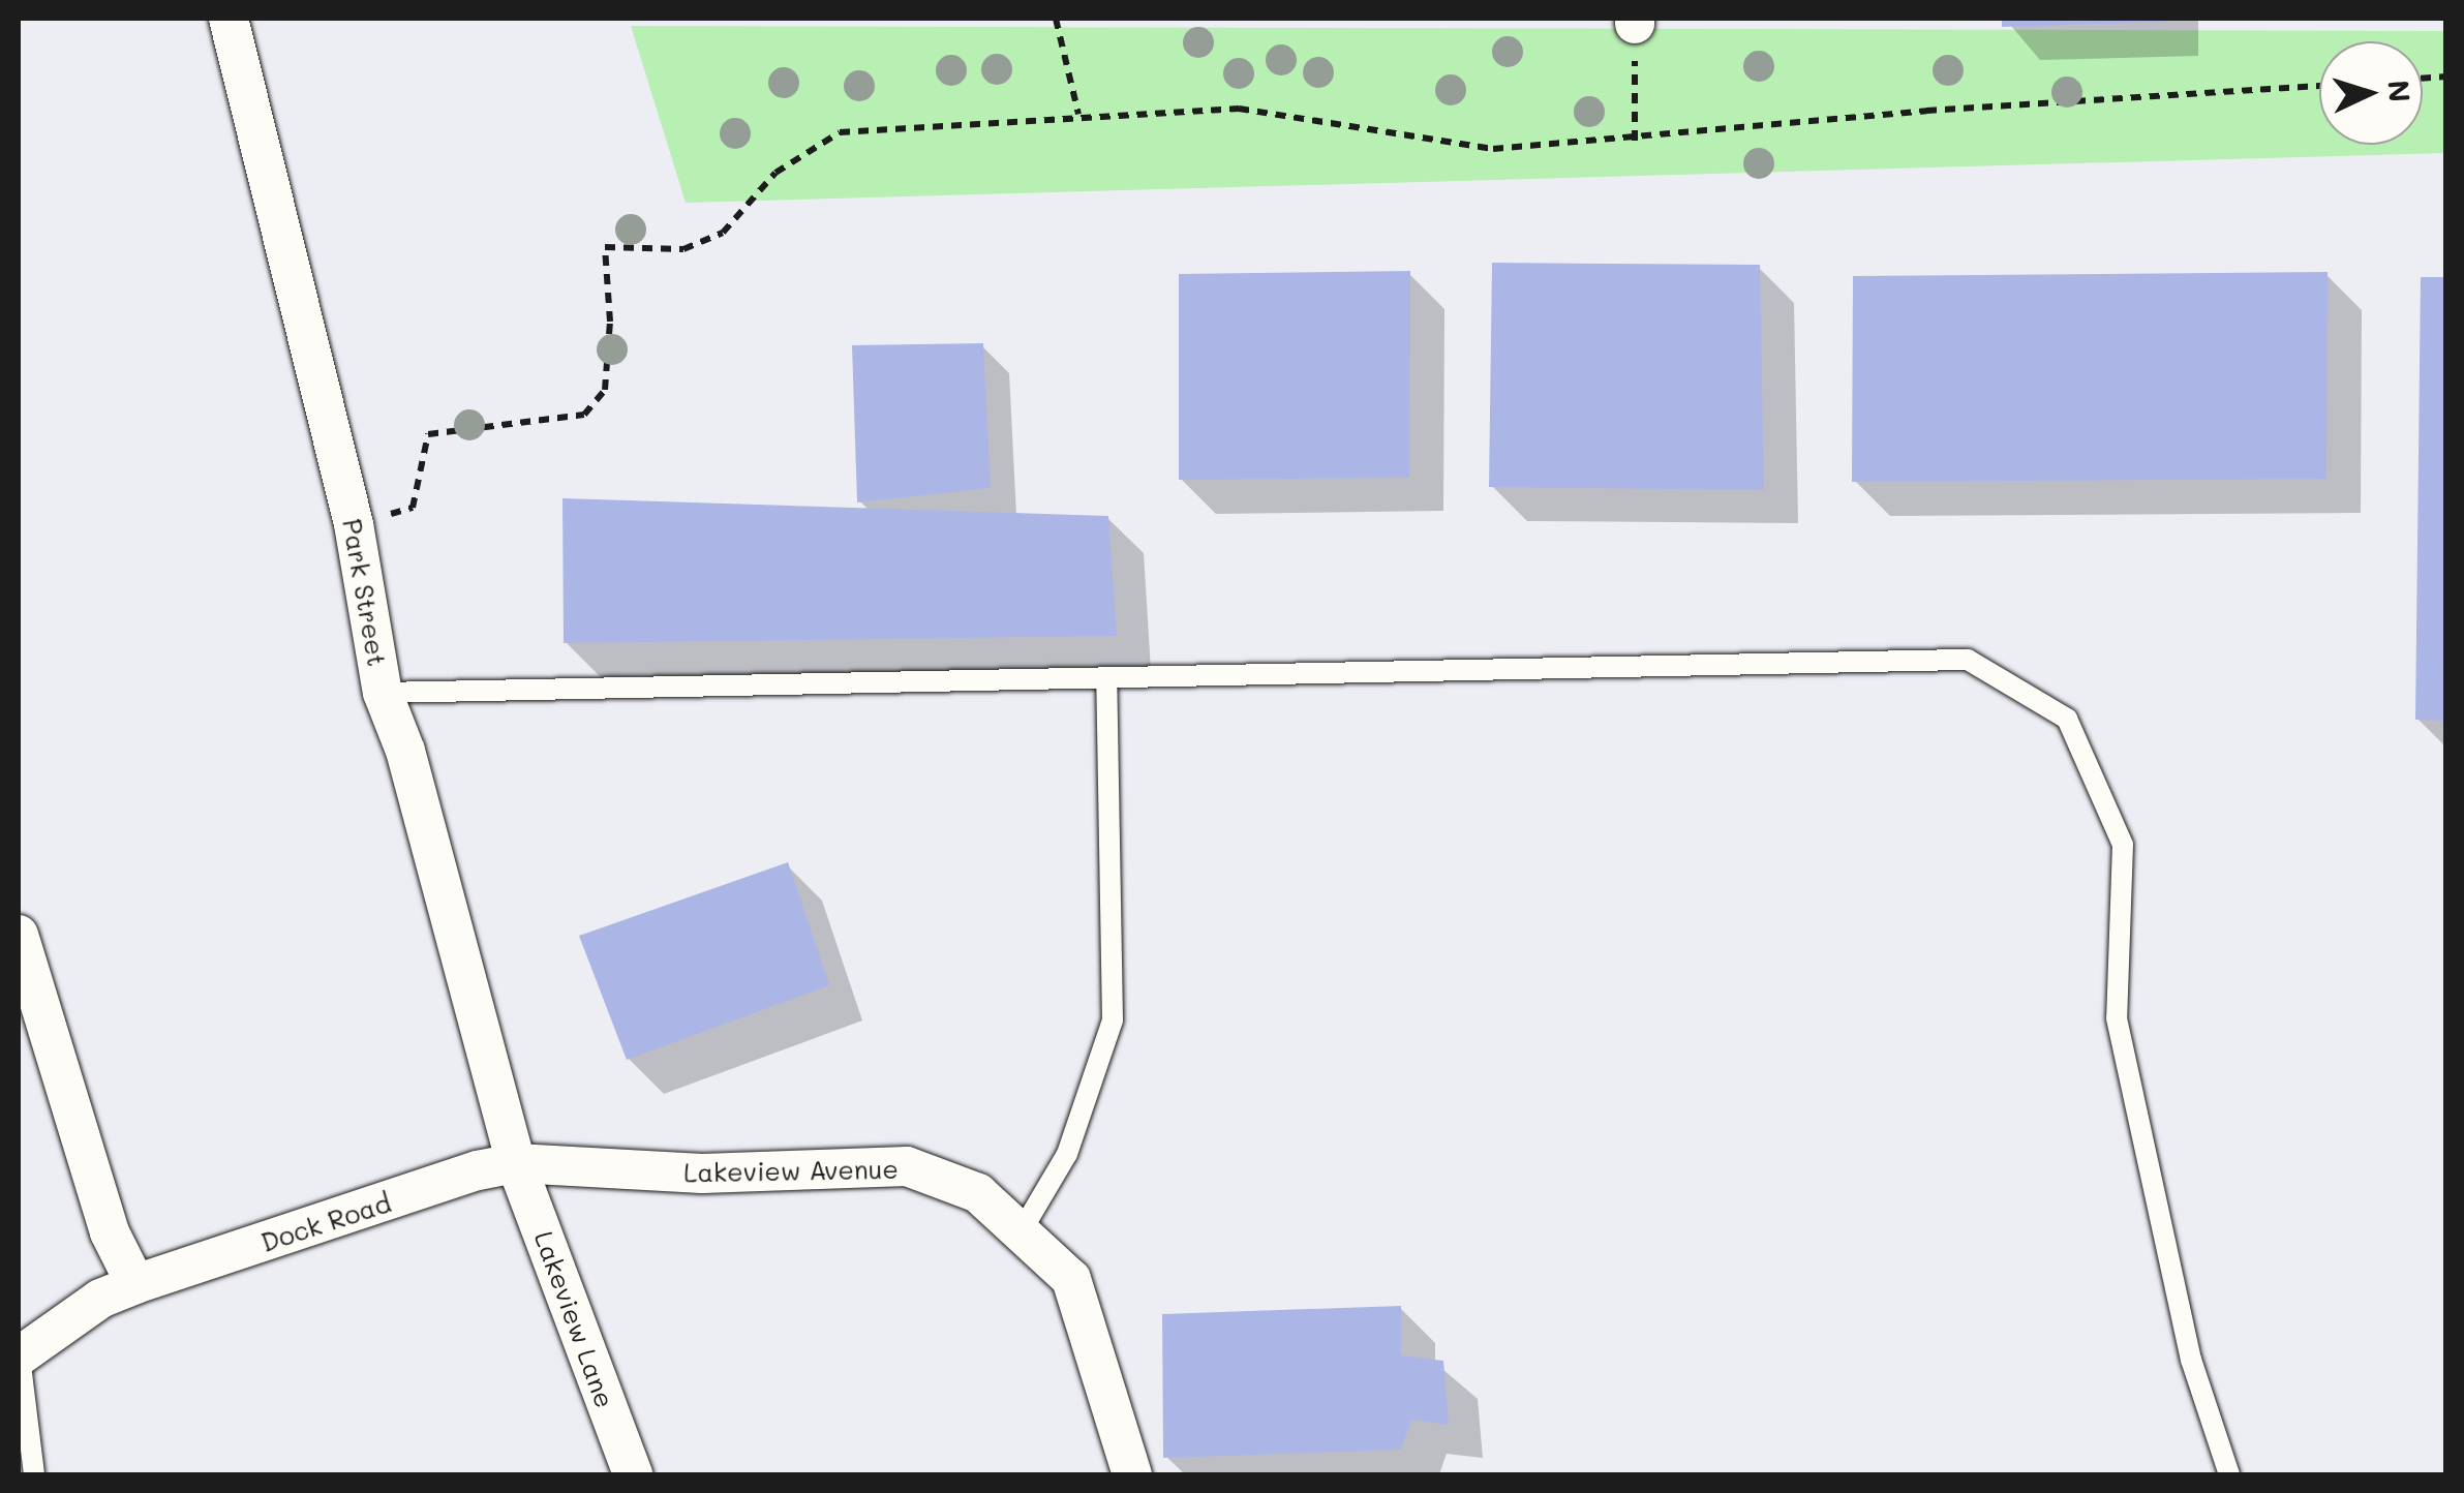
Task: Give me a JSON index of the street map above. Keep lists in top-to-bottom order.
{
  "streets": {
    "street": [
      "Park Street",
      "Lakeview Avenue",
      "Dock Road",
      "Lakeview Lane"
    ]
  },
  "crossings": [
    ["Park Street", "Lakeview Avenue"],
    ["Park Street", "Dock Road"],
    ["Park Street", "Lakeview Lane"],
    ["Lakeview Avenue", "Dock Road"],
    ["Lakeview Avenue", "Lakeview Lane"],
    ["Dock Road", "Lakeview Lane"]
  ],
  "north": "right"
}
